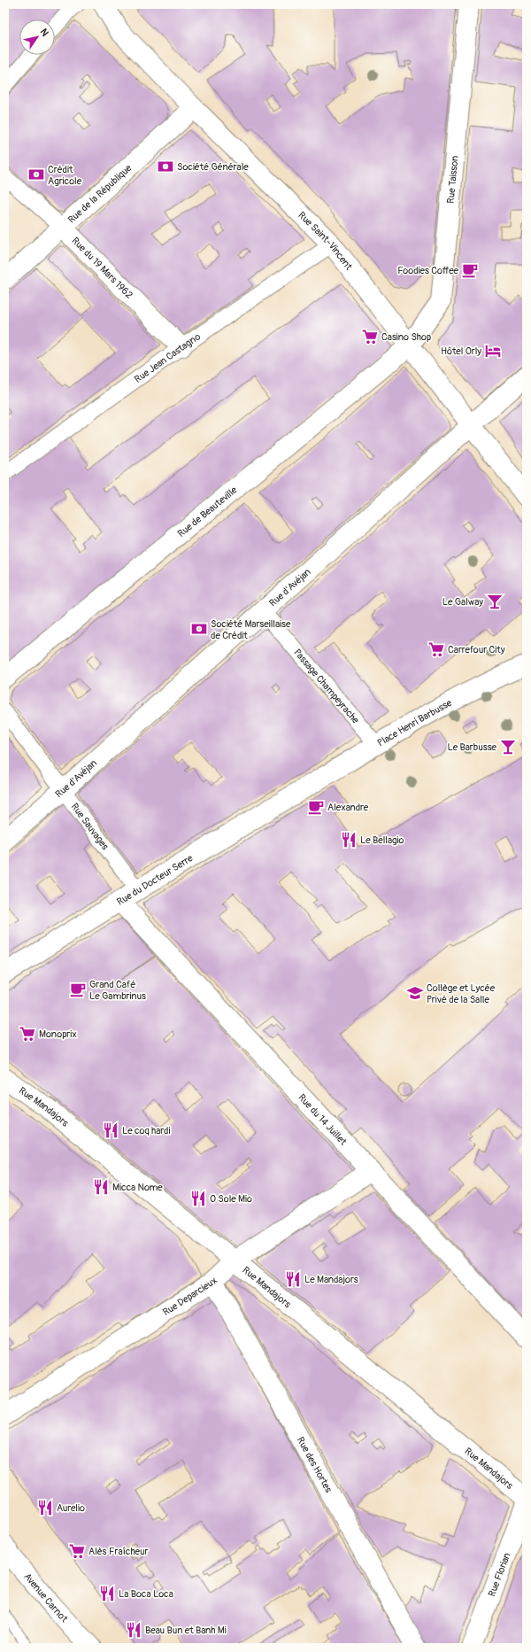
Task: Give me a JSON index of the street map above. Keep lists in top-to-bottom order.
{
  "streets": {
    "street": [
      "Rue Taisson",
      "Rue de la République",
      "Rue Saint-Vincent",
      "Rue du 19 Mars 1962",
      "Rue Jean Castagno",
      "Rue de Beauteville",
      "Rue d'Avéjan",
      "Passage Champeyrache",
      "Place Henri Barbusse",
      "Rue Sauvages",
      "Rue du Docteur Serre",
      "Rue Mandajors",
      "Rue du 14 Juillet",
      "Rue Deparcieux",
      "Rue des Hortes",
      "Rue Florian",
      "Avenue Carnot"
    ]
  },
  "crossings": [
    ["Rue Taisson", "Rue Saint-Vincent"],
    ["Rue Taisson", "Rue de Beauteville"],
    ["Rue de la République", "Rue Saint-Vincent"],
    ["Rue de la République", "Rue du 19 Mars 1962"],
    ["Rue Saint-Vincent", "Rue Jean Castagno"],
    ["Rue Saint-Vincent", "Rue de Beauteville"],
    ["Rue Saint-Vincent", "Rue d'Avéjan"],
    ["Rue du 19 Mars 1962", "Rue Jean Castagno"],
    ["Rue d'Avéjan", "Passage Champeyrache"],
    ["Rue d'Avéjan", "Rue Sauvages"],
    ["Passage Champeyrache", "Place Henri Barbusse"],
    ["Place Henri Barbusse", "Rue du Docteur Serre"],
    ["Rue Sauvages", "Rue du Docteur Serre"],
    ["Rue du Docteur Serre", "Rue du 14 Juillet"],
    ["Rue Mandajors", "Rue Deparcieux"],
    ["Rue Mandajors", "Rue Florian"],
    ["Rue du 14 Juillet", "Rue Deparcieux"],
    ["Rue Deparcieux", "Rue des Hortes"]
  ],
  "places": {
    "bank": ["Société Générale", "Crédit Agricole", "Société Marseillaise de Crédit"],
    "cafe": ["Foodies Coffee", "Alexandre", "Grand Café Le Gambrinus"],
    "supermarket": [
      "Casino Shop",
      "Carrefour City",
      "Monoprix",
      "Alès Fraîcheur"
    ],
    "hotel": ["Hôtel Orly"],
    "bar": ["Le Galway", "Le Barbusse"],
    "restaurant": [
      "Le Bellagio",
      "Le coq hardi",
      "Micca Nome",
      "O Sole Mio",
      "Le Mandajors",
      "Aurelio",
      "La Boca Loca",
      "Beau Bun et Banh Mi"
    ],
    "school or university": ["Collège et Lycée Privé de la Salle"]
  },
  "north": "top right"
}
